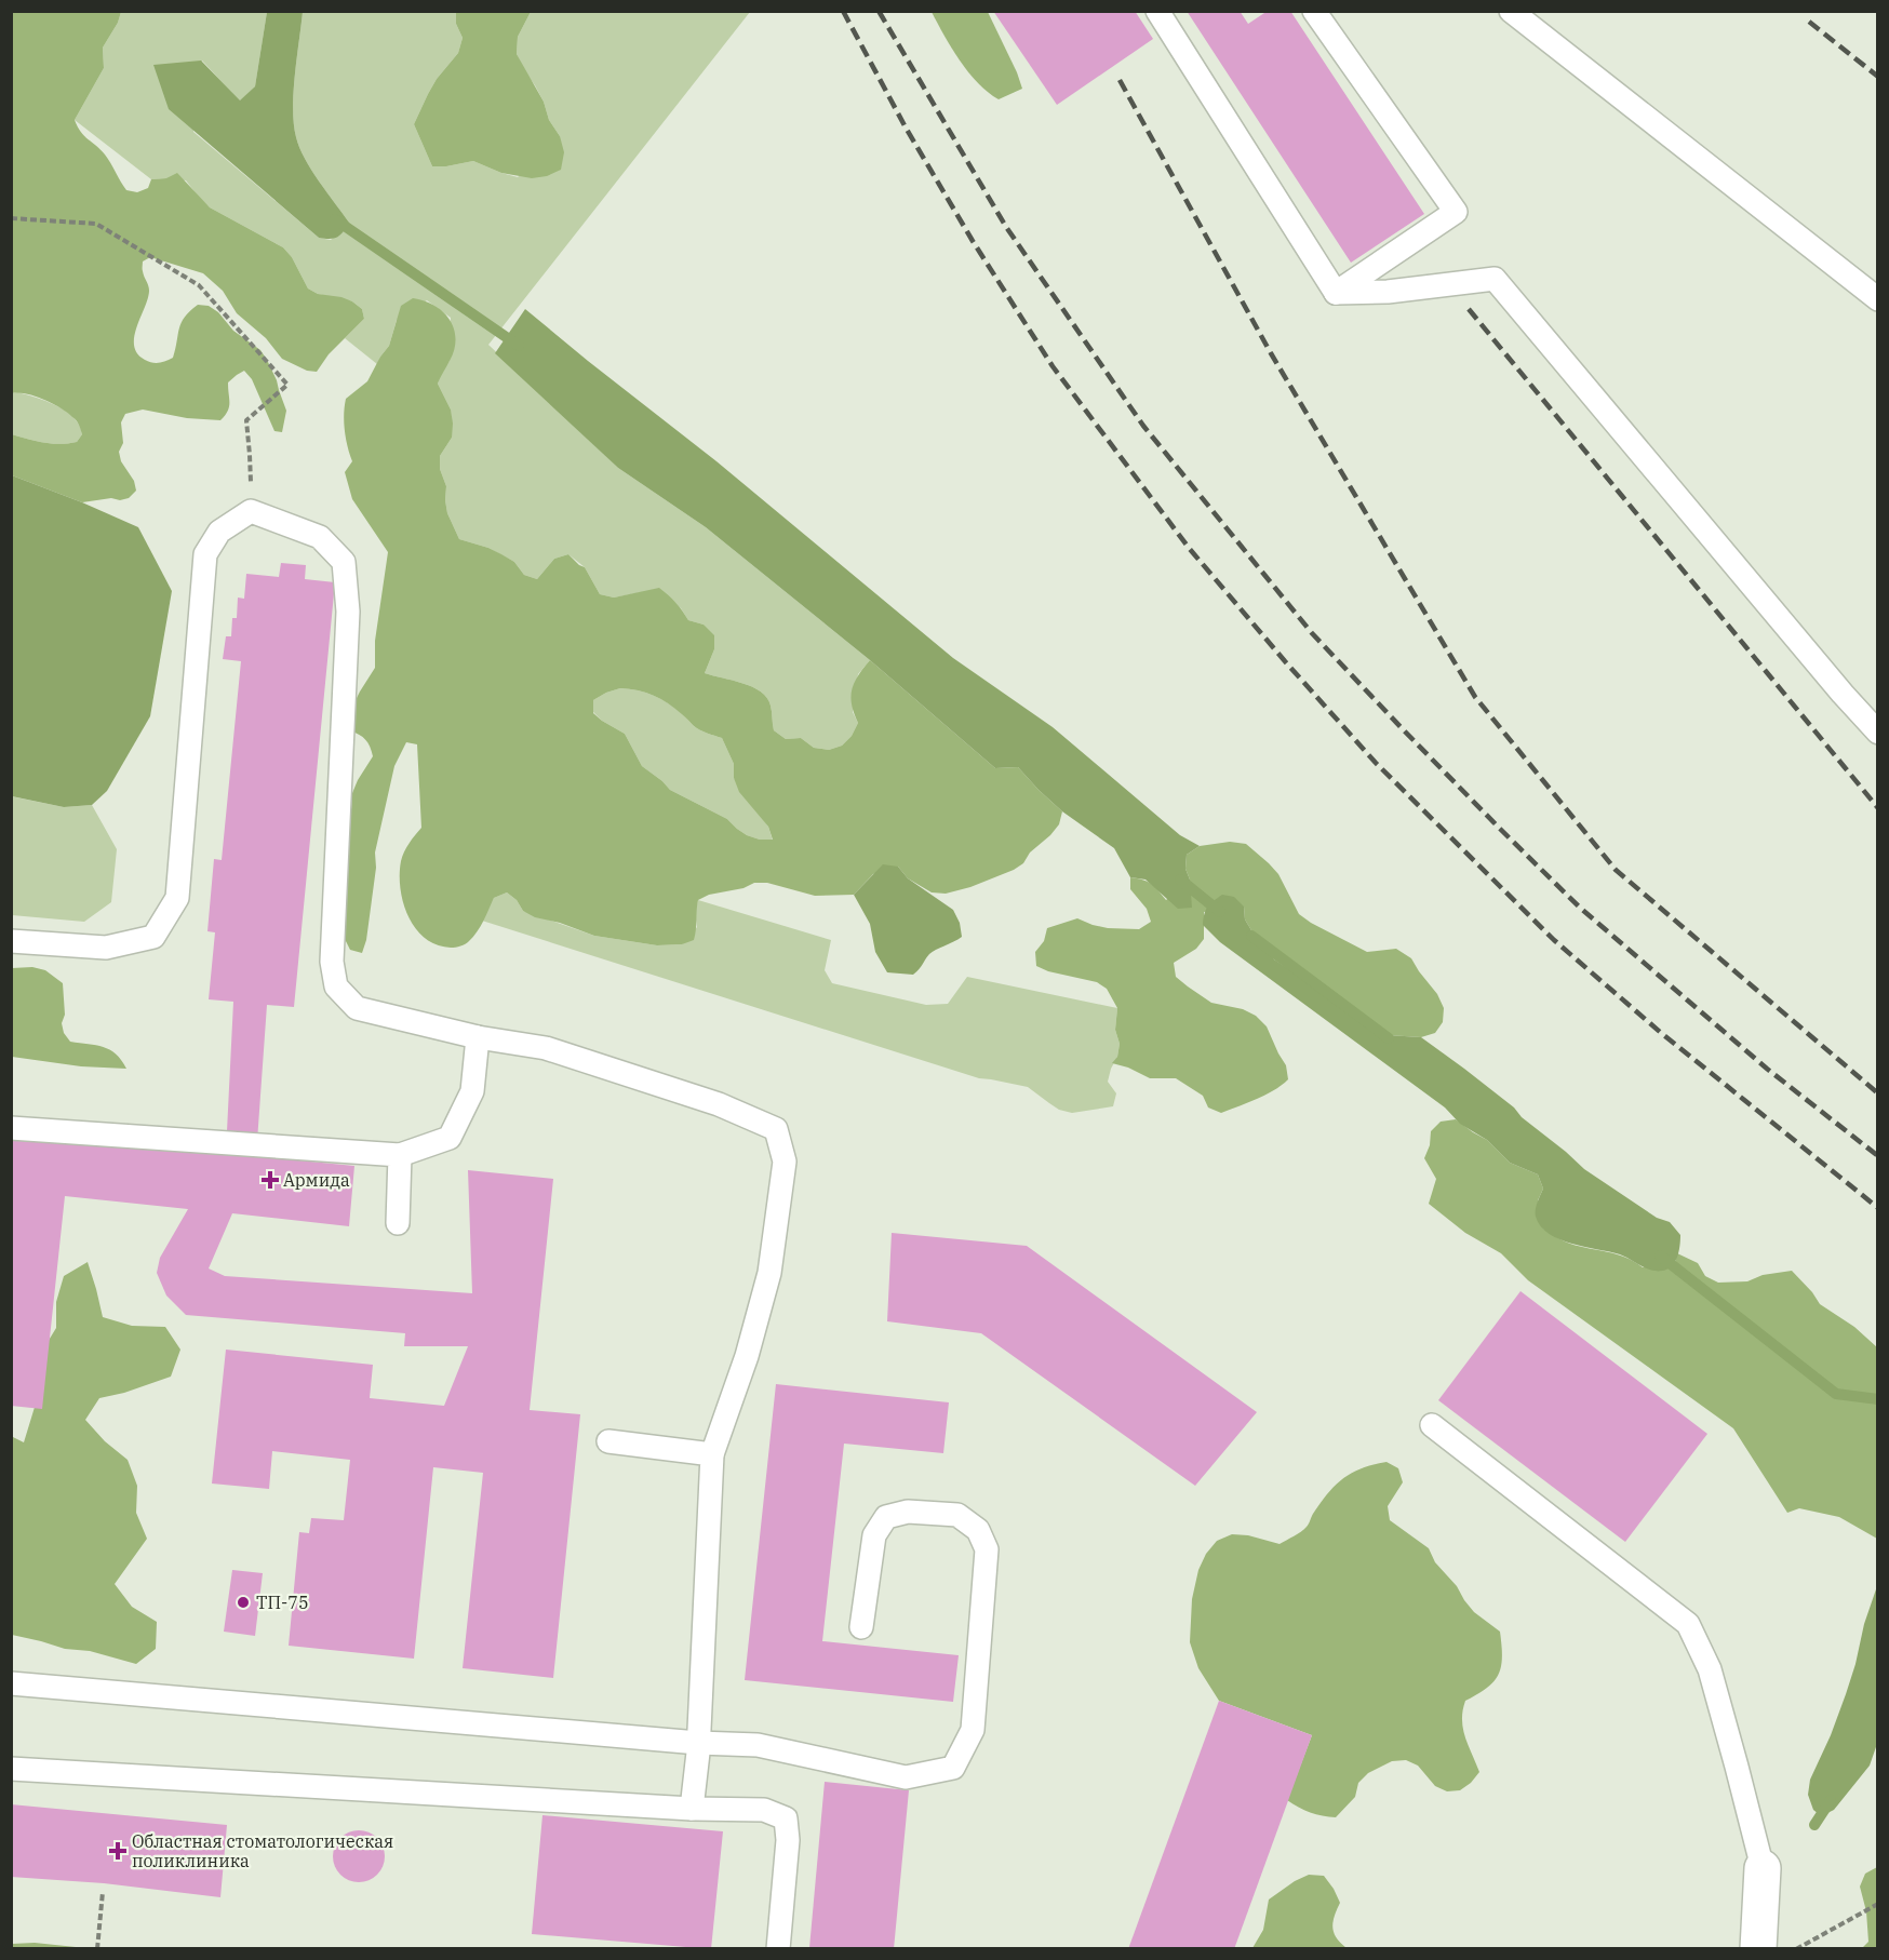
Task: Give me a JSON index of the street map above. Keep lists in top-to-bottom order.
{
  "places": {
    "health": ["Армида", "Областная стоматологическая поликлиника"],
    "other": ["ТП-75"]
  }
}
